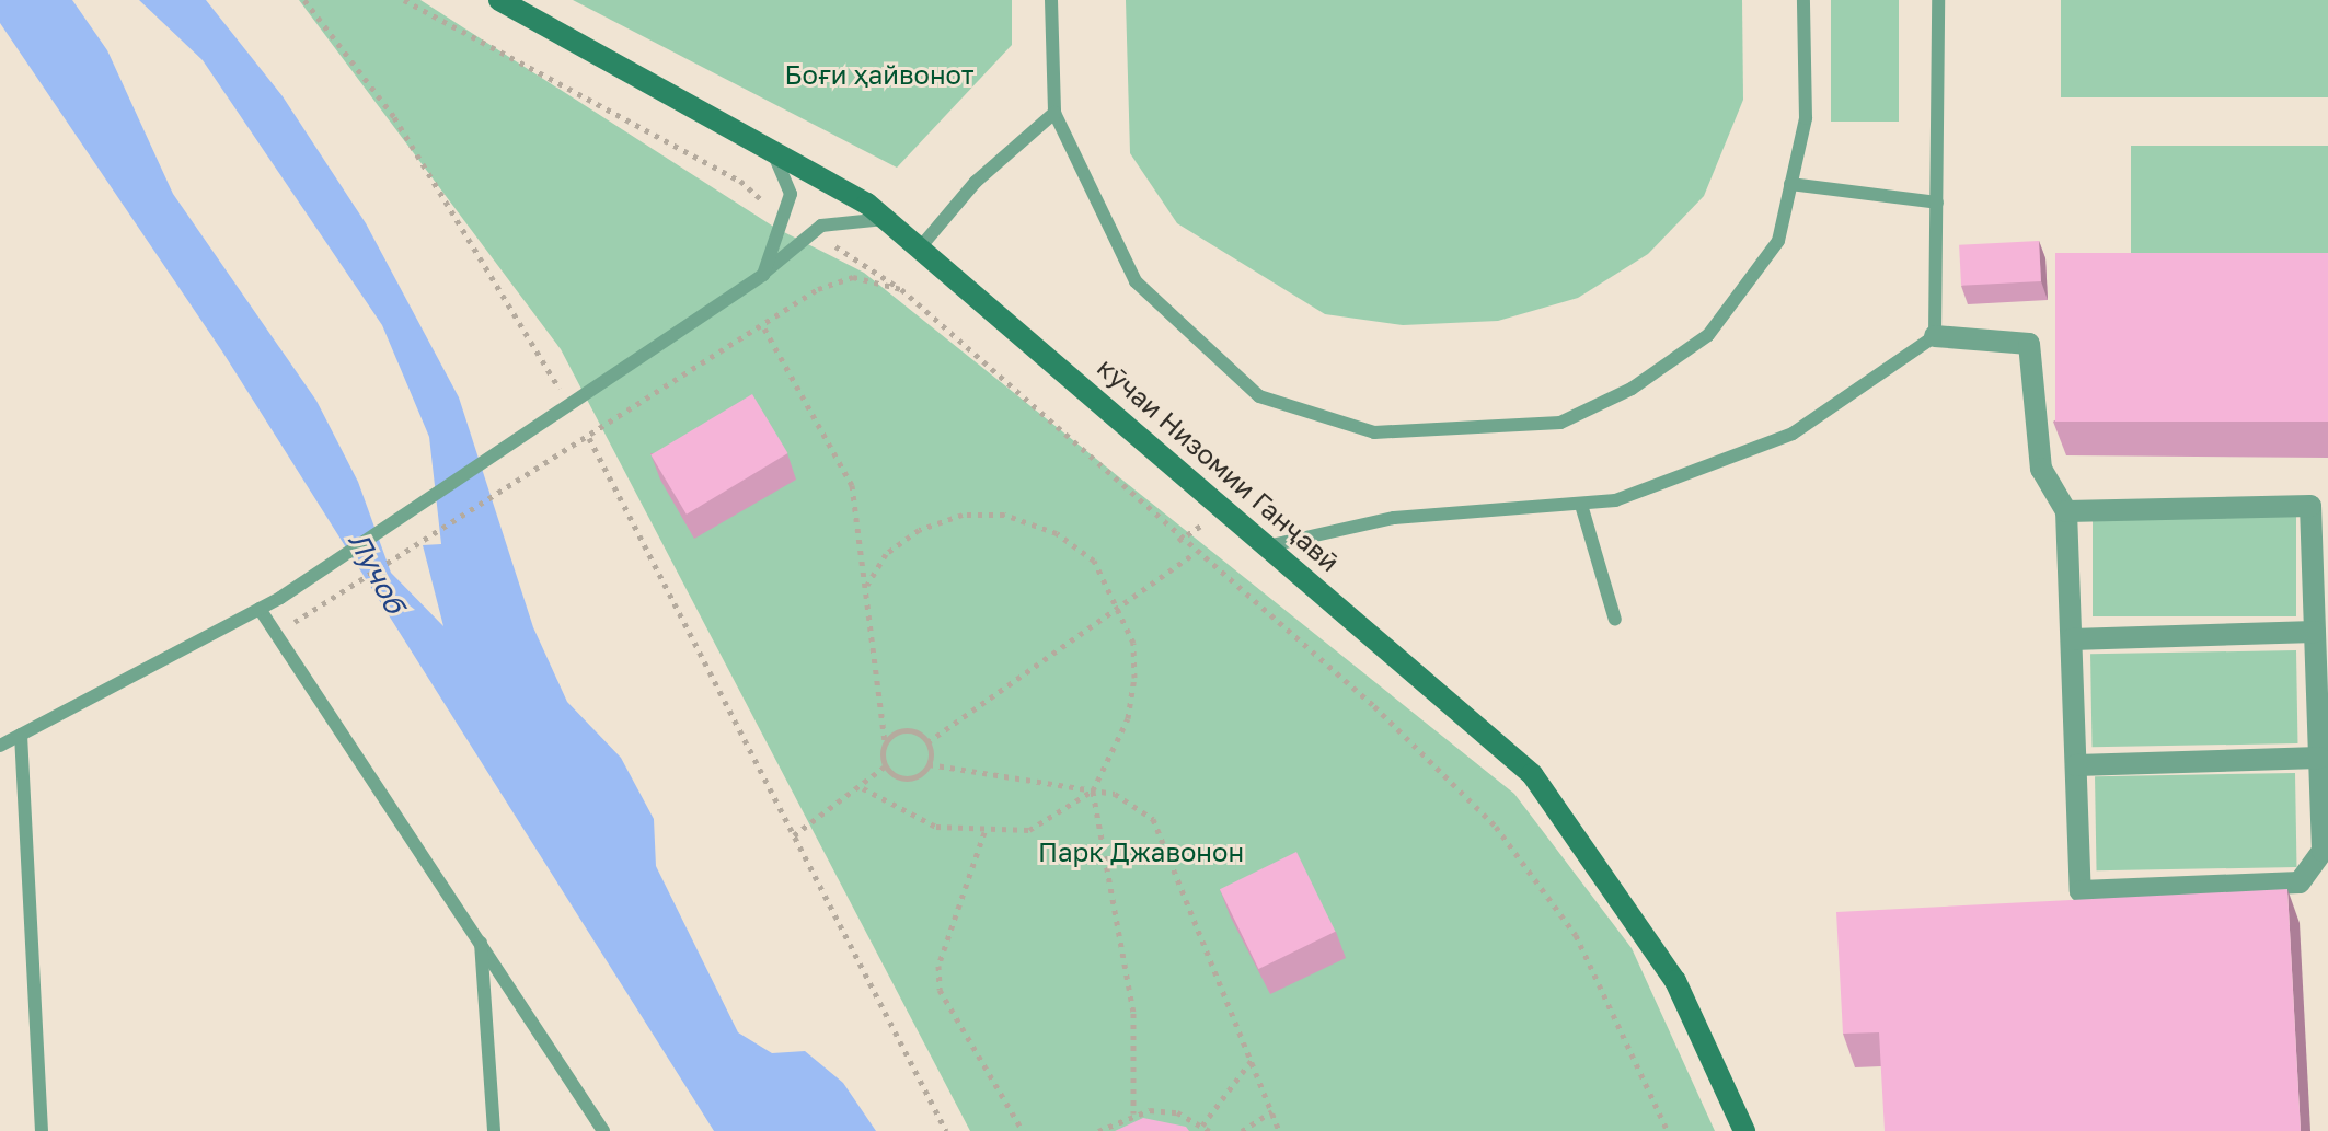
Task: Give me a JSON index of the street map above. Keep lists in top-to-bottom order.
{
  "streets": {
    "street": ["кӯчаи Низомии Ганҷавӣ"]
  },
  "water": ["Лучоб"],
  "parks": ["Боғи ҳайвонот", "Парк Джавонон"]
}
